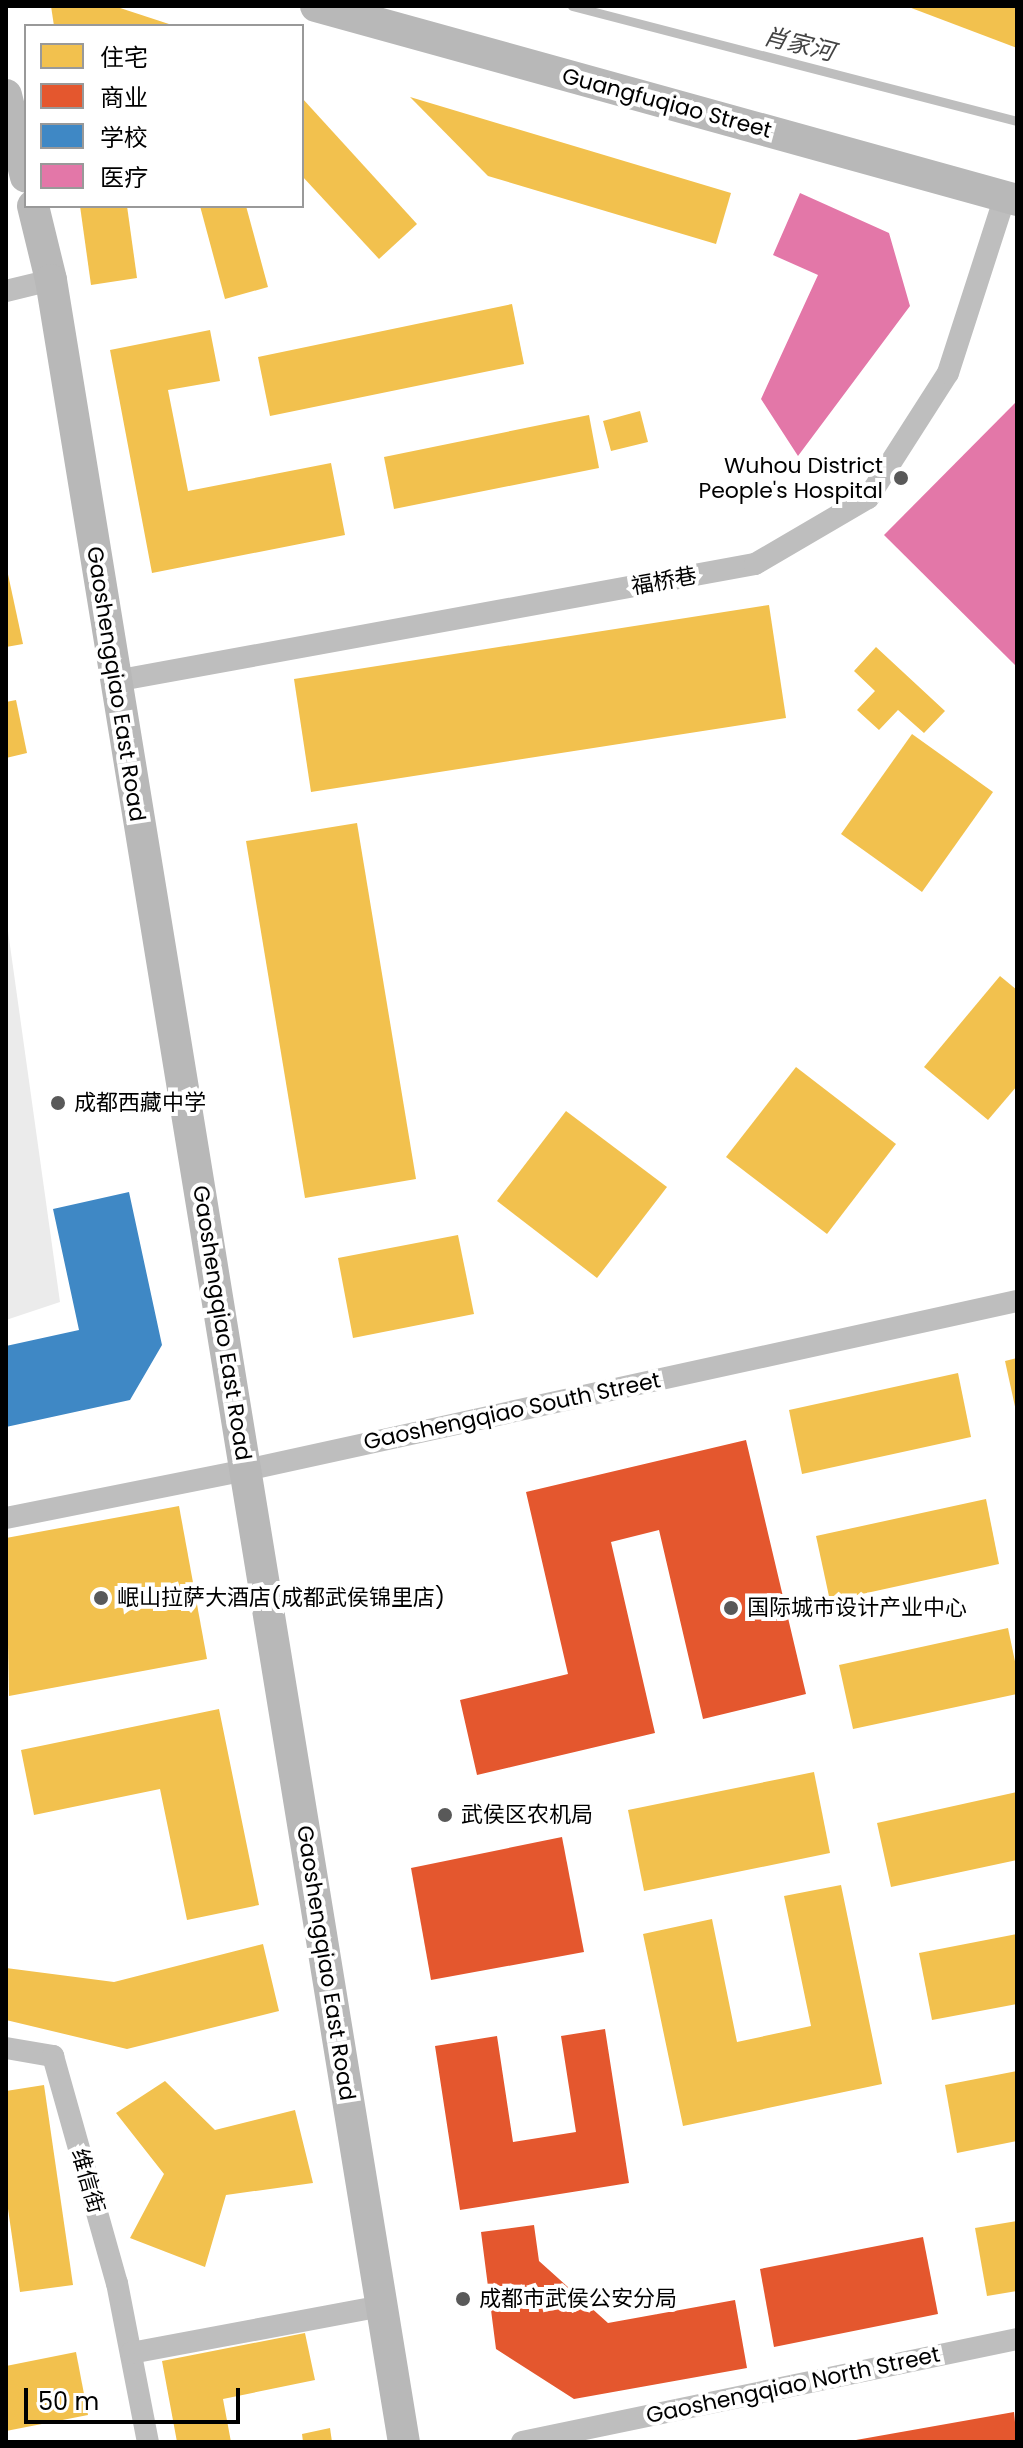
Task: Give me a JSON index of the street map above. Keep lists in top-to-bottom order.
{
  "streets": {
    "street": [
      "Guangfuqiao Street",
      "福桥巷",
      "Gaoshengqiao East Road",
      "Gaoshengqiao South Street",
      "维信街",
      "Gaoshengqiao North Street"
    ]
  },
  "crossings": [
    ["Guangfuqiao Street", "福桥巷"],
    ["福桥巷", "Gaoshengqiao East Road"],
    ["Gaoshengqiao East Road", "Gaoshengqiao South Street"]
  ],
  "water": ["肖家河"],
  "places": [
    "Wuhou District People's Hospital",
    "成都西藏中学",
    "岷山拉萨大酒店(成都武侯锦里店)",
    "国际城市设计产业中心",
    "武侯区农机局",
    "成都市武侯公安分局"
  ],
  "legend": [
    "住宅",
    "商业",
    "学校",
    "医疗"
  ],
  "scale_bar": "50 m"
}
